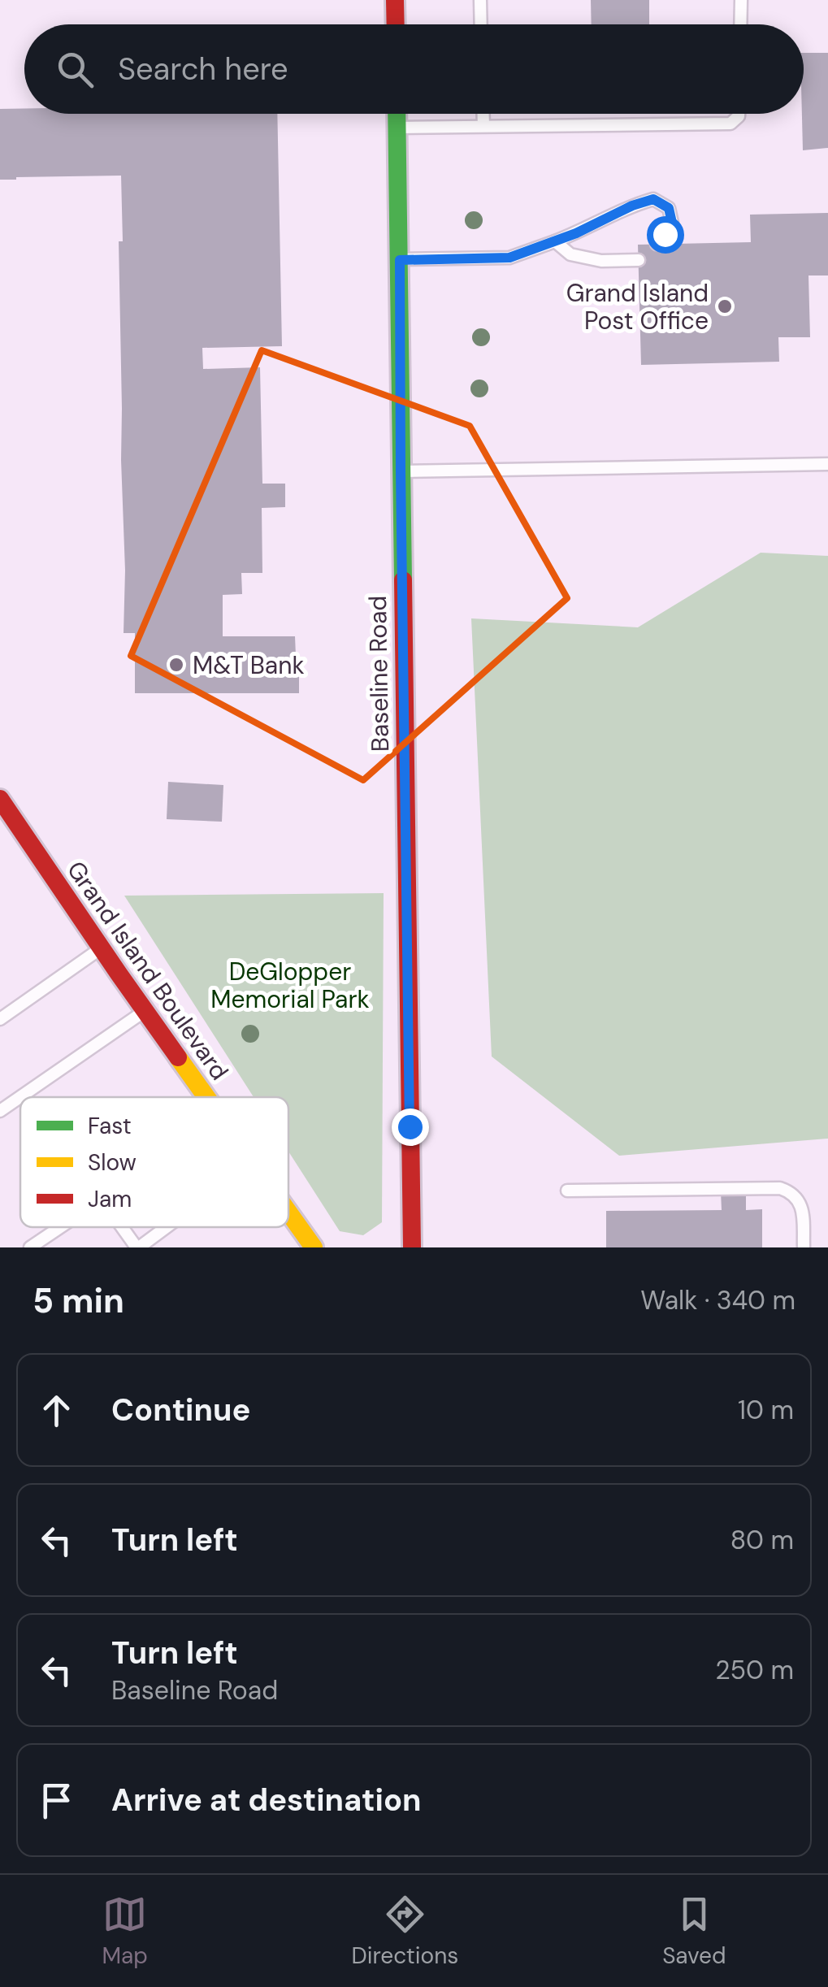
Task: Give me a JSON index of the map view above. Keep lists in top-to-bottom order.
{
  "streets": {
    "street": ["Baseline Road", "Grand Island Boulevard"]
  },
  "parks": ["DeGlopper Memorial Park"],
  "places": ["Grand Island Post Office", "M&T Bank"],
  "legend": ["Fast", "Slow", "Jam"],
  "page": {
    "search": "Search here",
    "heading": ["5 min", "Walk · 340 m"],
    "list": [
      ["Continue", "10 m"],
      ["Turn left", "80 m"],
      ["Turn left", "Baseline Road", "250 m"],
      "Arrive at destination"
    ],
    "nav": ["Map", "Directions", "Saved"]
  }
}
